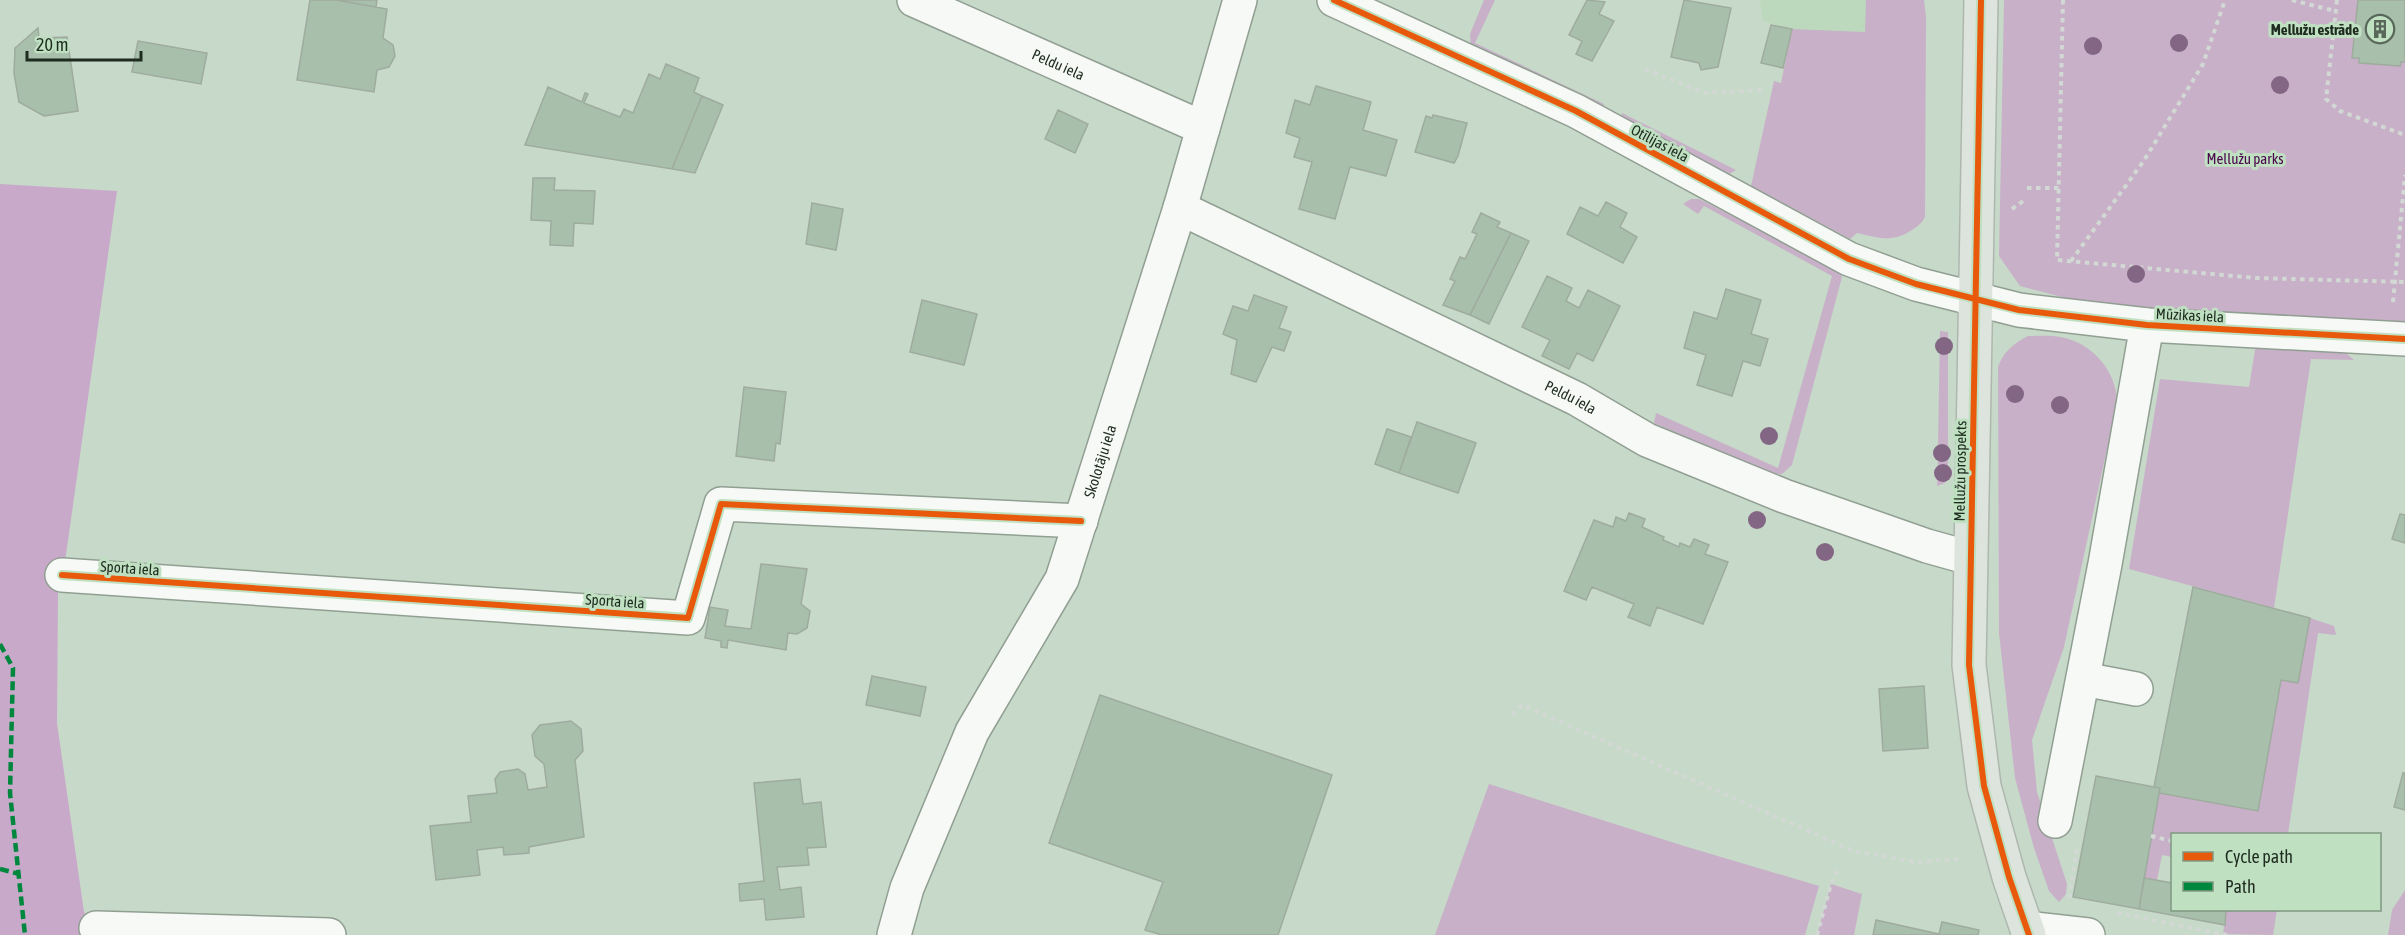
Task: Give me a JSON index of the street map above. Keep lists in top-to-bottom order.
{
  "streets": {
    "main road": ["Mellužu prospekts"],
    "street": [
      "Peldu iela",
      "Otīlijas iela",
      "Mūzikas iela",
      "Skolotāju iela",
      "Sporta iela"
    ]
  },
  "crossings": [
    ["Peldu iela", "Skolotāju iela"],
    ["Peldu iela", "Mellužu prospekts"],
    ["Otīlijas iela", "Mūzikas iela"],
    ["Otīlijas iela", "Mellužu prospekts"],
    ["Mūzikas iela", "Mellužu prospekts"],
    ["Skolotāju iela", "Sporta iela"]
  ],
  "parks": ["Mellužu parks"],
  "places": {
    "building": ["Mellužu estrāde"]
  },
  "legend": ["Cycle path", "Path"],
  "scale_bar": "20 m"
}
